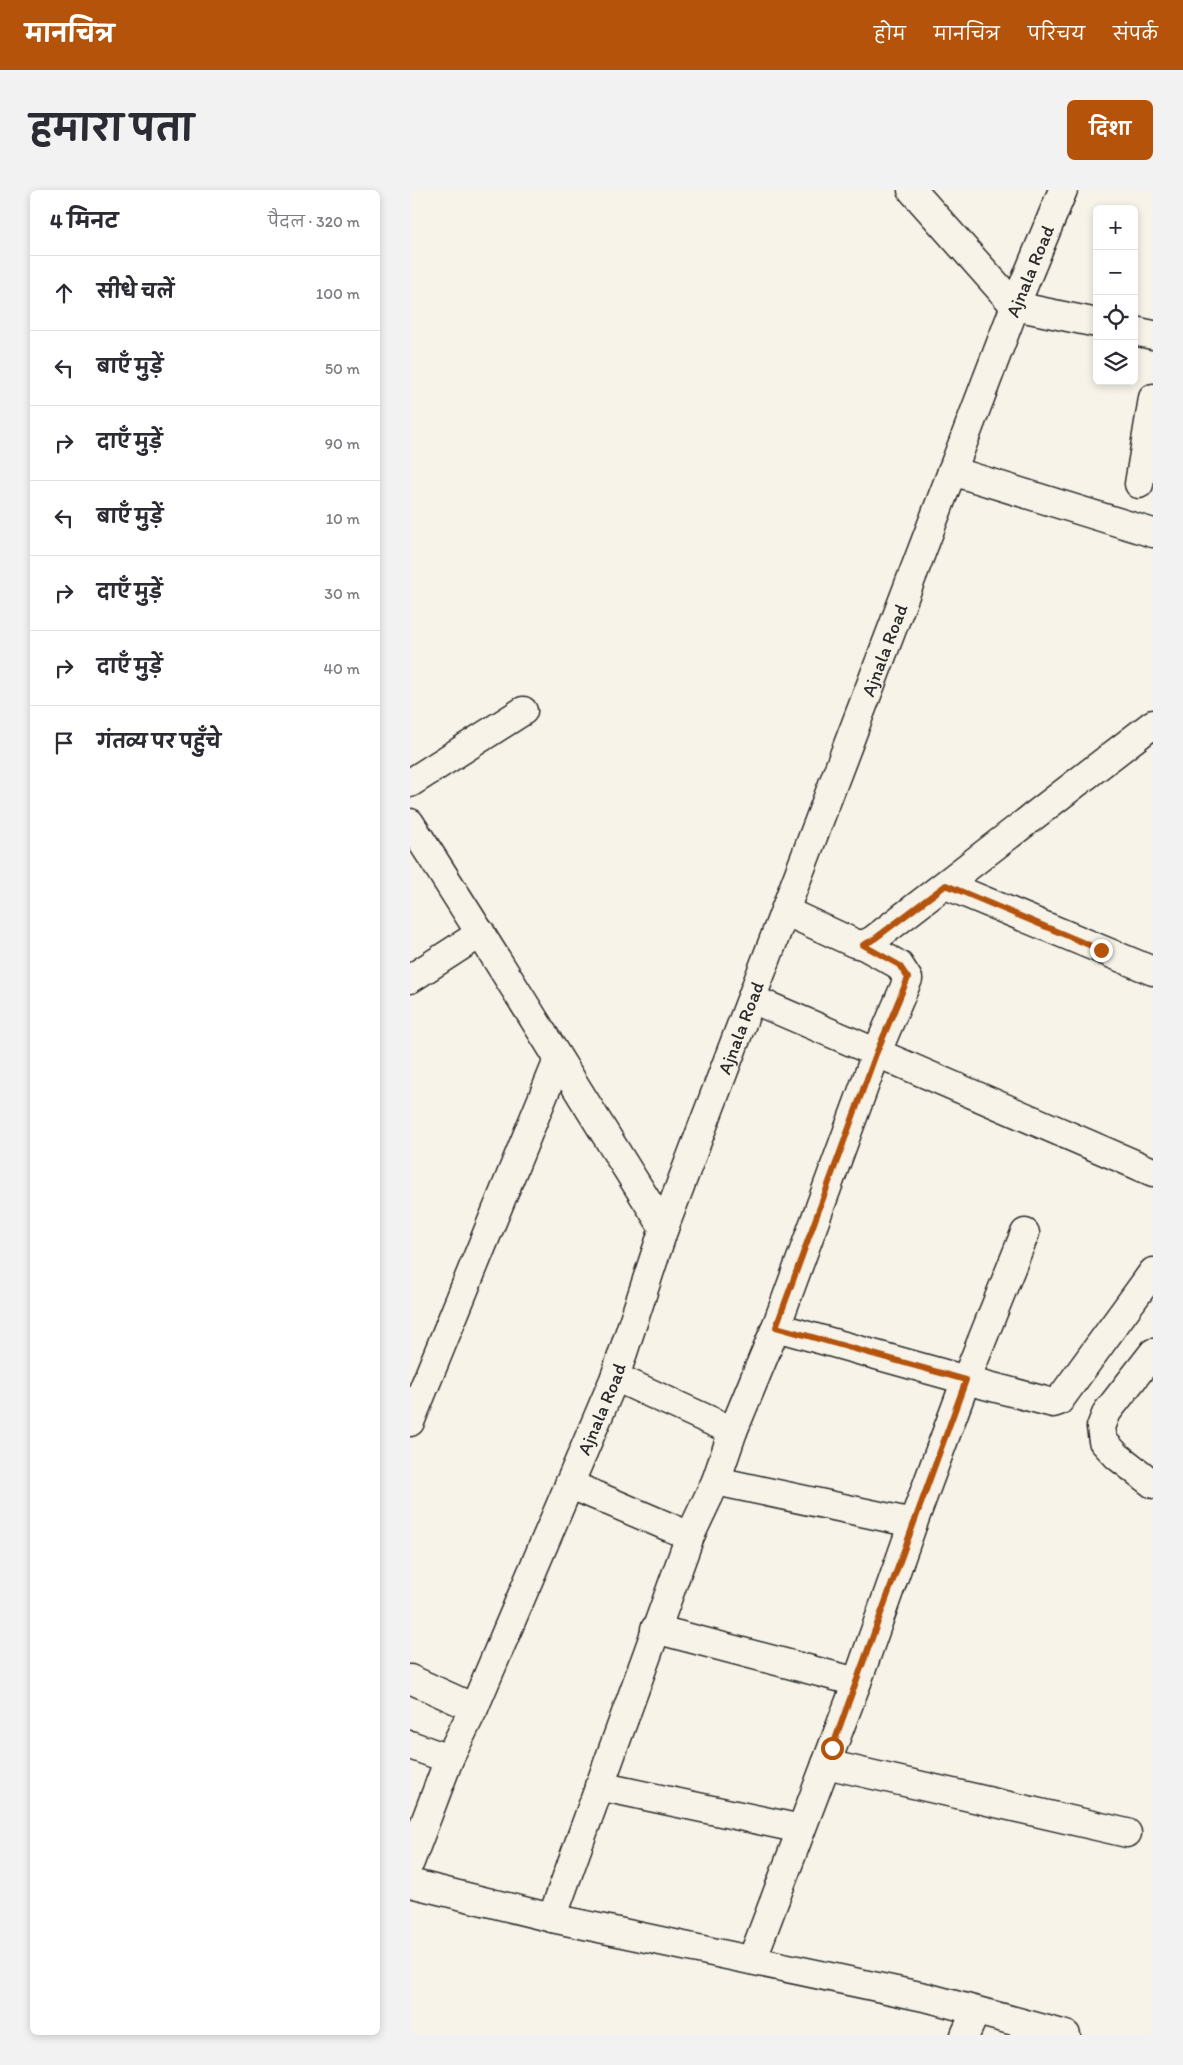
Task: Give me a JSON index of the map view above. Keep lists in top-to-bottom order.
{
  "streets": {
    "main road": ["Ajnala Road"]
  },
  "page": {
    "header": "मानचित्र",
    "nav": [
      "होम",
      "मानचित्र",
      "परिचय",
      "संपर्क"
    ],
    "title": "हमारा पता",
    "buttons": "दिशा",
    "heading": ["4 मिनट", "पैदल · 320 m"],
    "map_buttons": ["+", "−"],
    "list": [
      ["सीधे चलें", "100 m"],
      ["बाएँ मुड़ें", "50 m"],
      ["दाएँ मुड़ें", "90 m"],
      ["बाएँ मुड़ें", "10 m"],
      ["दाएँ मुड़ें", "30 m"],
      ["दाएँ मुड़ें", "40 m"],
      "गंतव्य पर पहुँचे"
    ]
  }
}
